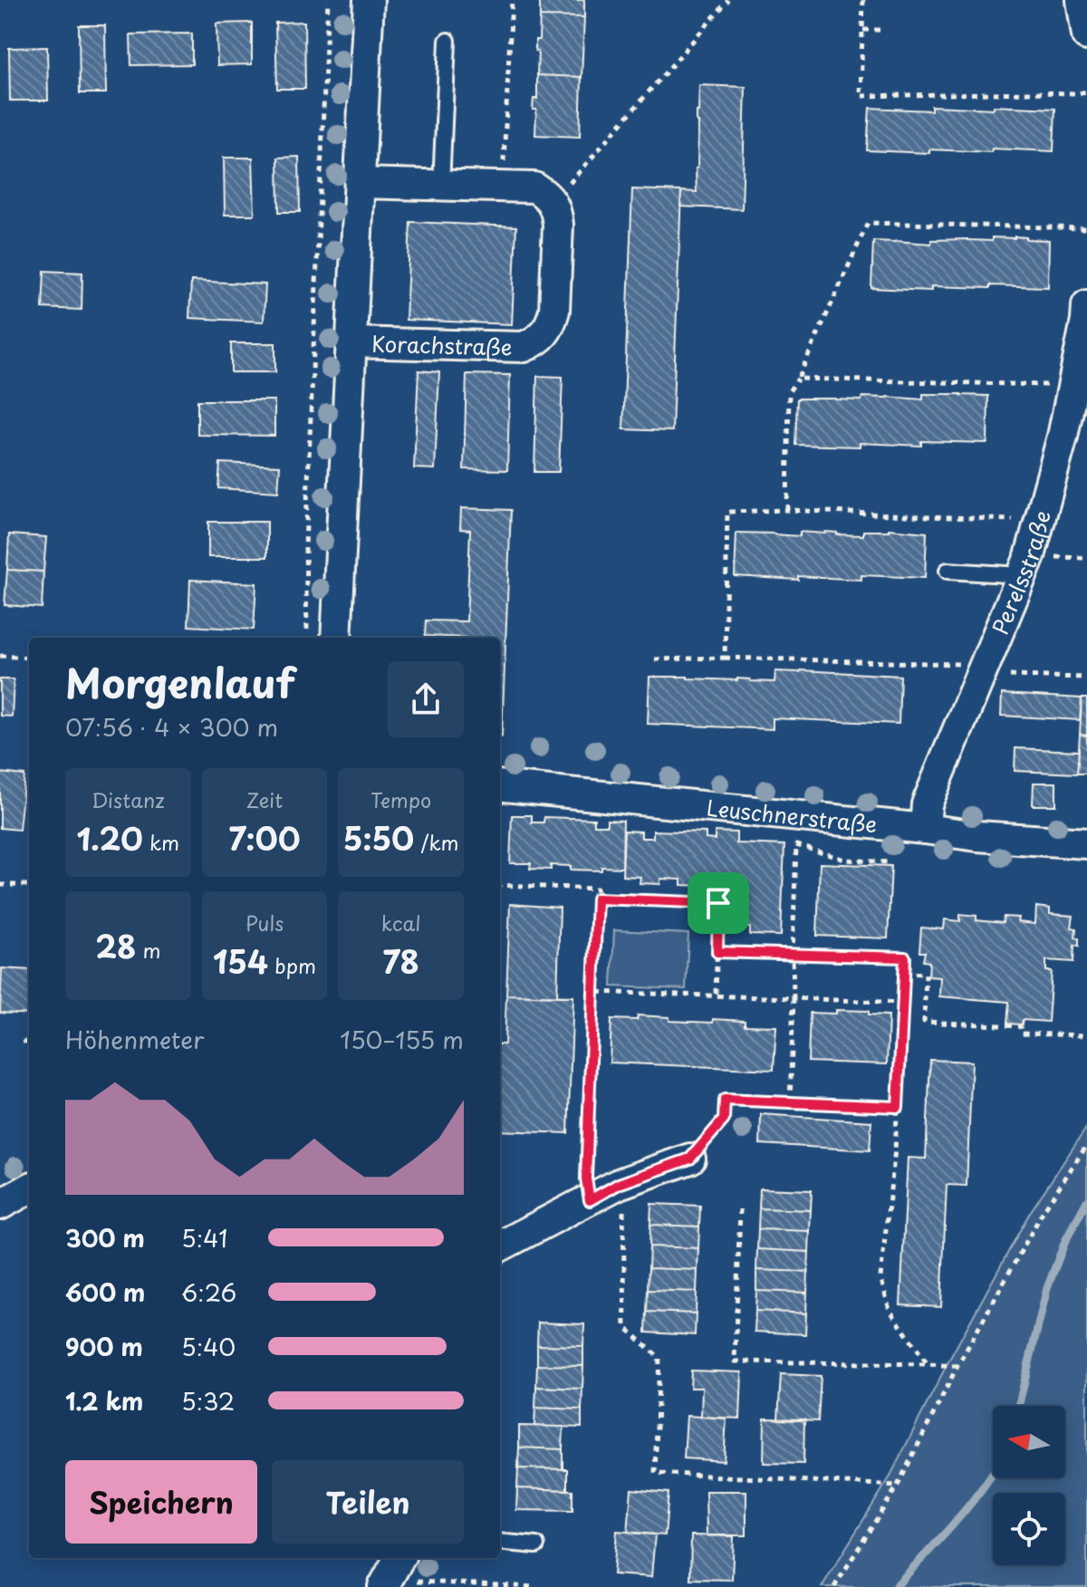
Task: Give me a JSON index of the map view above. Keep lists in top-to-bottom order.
{
  "streets": {
    "street": ["Korachstraße", "Perelsstraße", "Leuschnerstraße"]
  },
  "crossings": [
    ["Perelsstraße", "Leuschnerstraße"]
  ],
  "north": "left",
  "page": {
    "heading": ["Morgenlauf", "07:56 · 4 × 300 m"],
    "stats": [
      ["Distanz", "1.20 km"],
      ["Zeit", "7:00"],
      ["Tempo", "5:50 /km"],
      ["28 m"],
      ["Puls", "154 bpm"],
      ["kcal", "78"]
    ],
    "chart": ["Höhenmeter", "150–155 m"],
    "list": [
      {
        "name": "300 m",
        "note": "5:41"
      },
      {
        "name": "600 m",
        "note": "6:26"
      },
      {
        "name": "900 m",
        "note": "5:40"
      },
      {
        "name": "1.2 km",
        "note": "5:32"
      }
    ],
    "buttons": ["Speichern", "Teilen"]
  }
}
